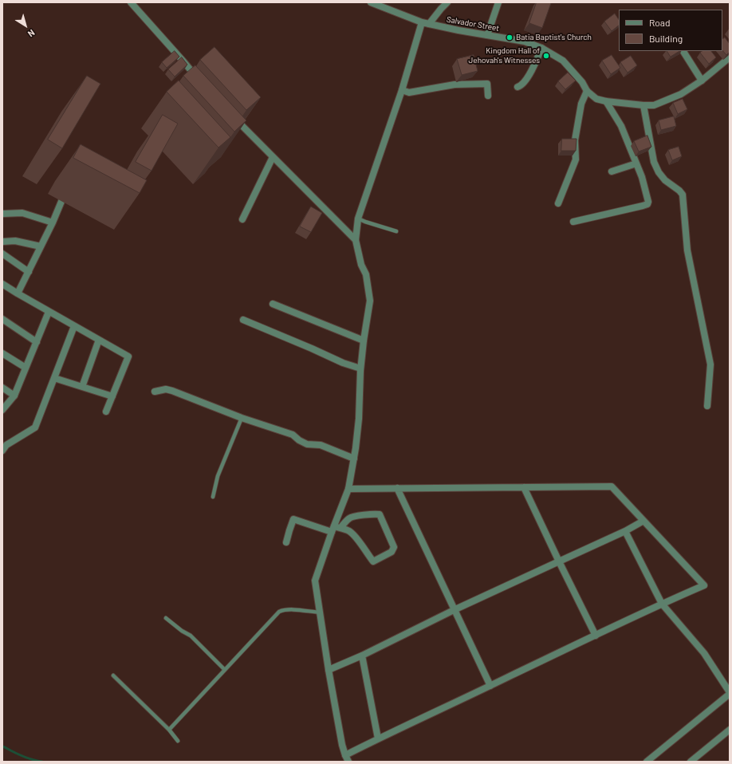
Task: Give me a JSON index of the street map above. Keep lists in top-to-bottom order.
{
  "streets": {
    "street": ["Salvador Street"]
  },
  "places": ["Batia Baptist's Church", "Kingdom Hall of Jehovah's Witnesses"],
  "legend": ["Road", "Building"],
  "north": "bottom right"
}
